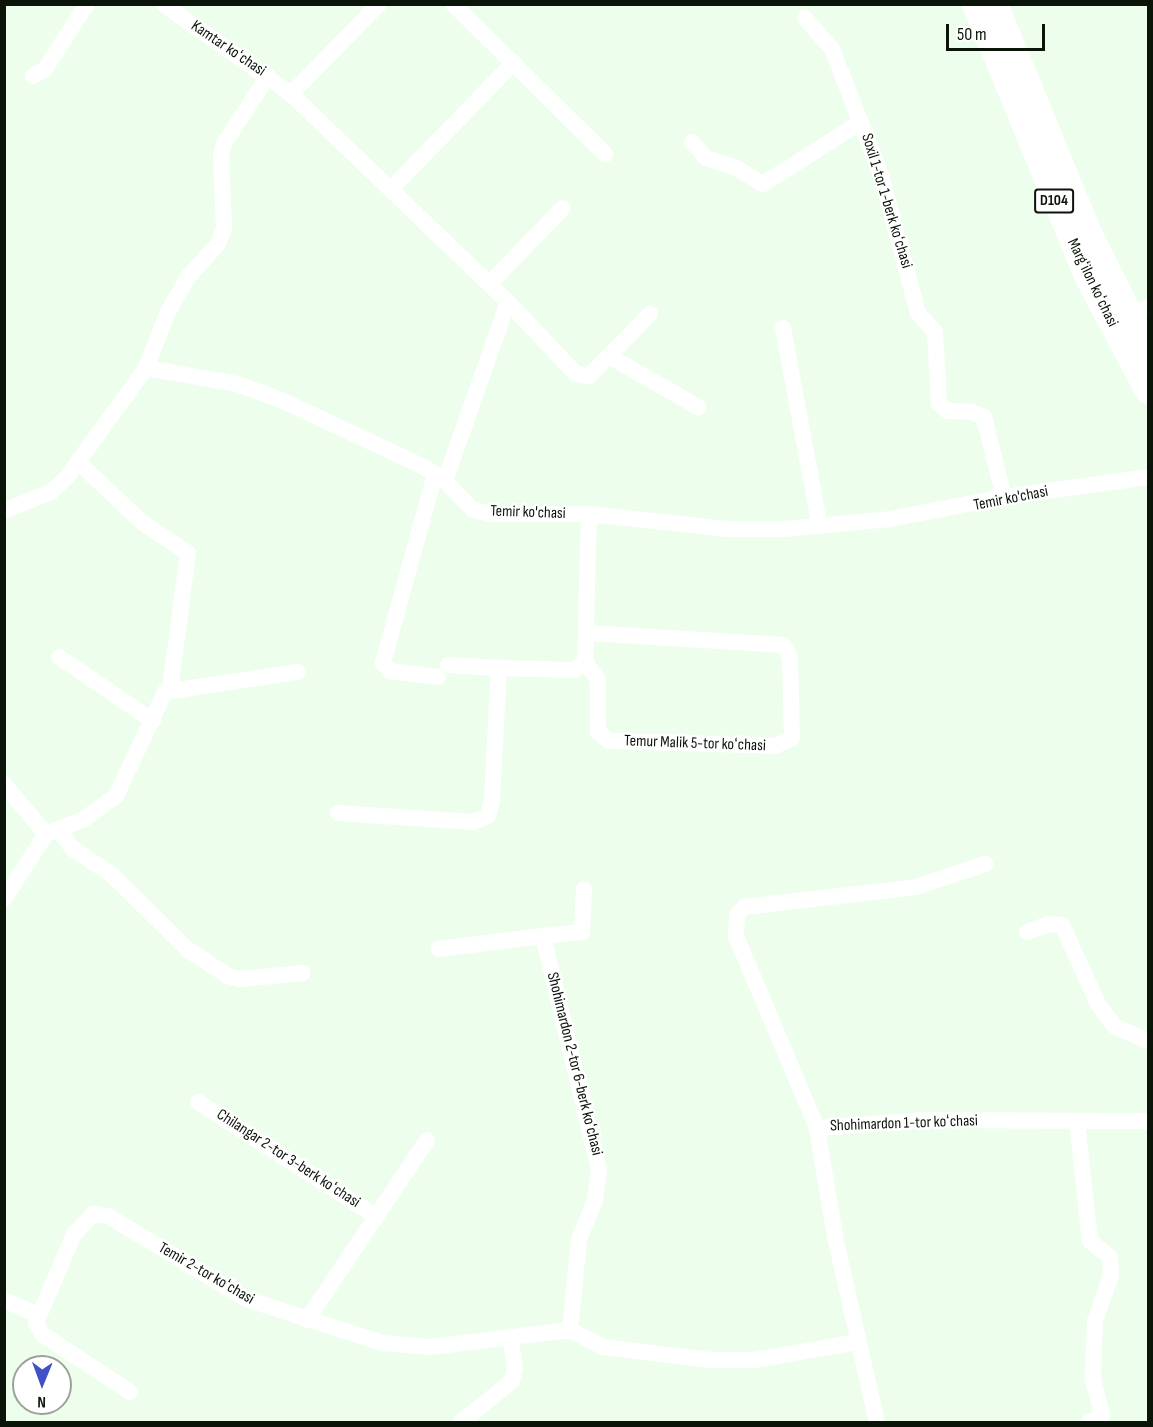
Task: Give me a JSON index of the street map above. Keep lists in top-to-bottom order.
{
  "streets": {
    "main road": ["D104", "Margʻilon koʻchasi"],
    "street": [
      "Kamtar koʻchasi",
      "Soxil 1-tor 1-berk koʻchasi",
      "Temir ko'chasi",
      "Temur Malik 5-tor koʻchasi",
      "Shohimardon 2-tor 6-berk koʻchasi",
      "Shohimardon 1-tor koʻchasi",
      "Chilangar 2-tor 3-berk koʻchasi",
      "Temir 2-tor koʻchasi"
    ]
  },
  "crossings": [
    ["Soxil 1-tor 1-berk koʻchasi", "Temir ko'chasi"],
    ["Shohimardon 2-tor 6-berk koʻchasi", "Temir 2-tor koʻchasi"]
  ],
  "scale_bar": "50 m",
  "north": "bottom"
}
